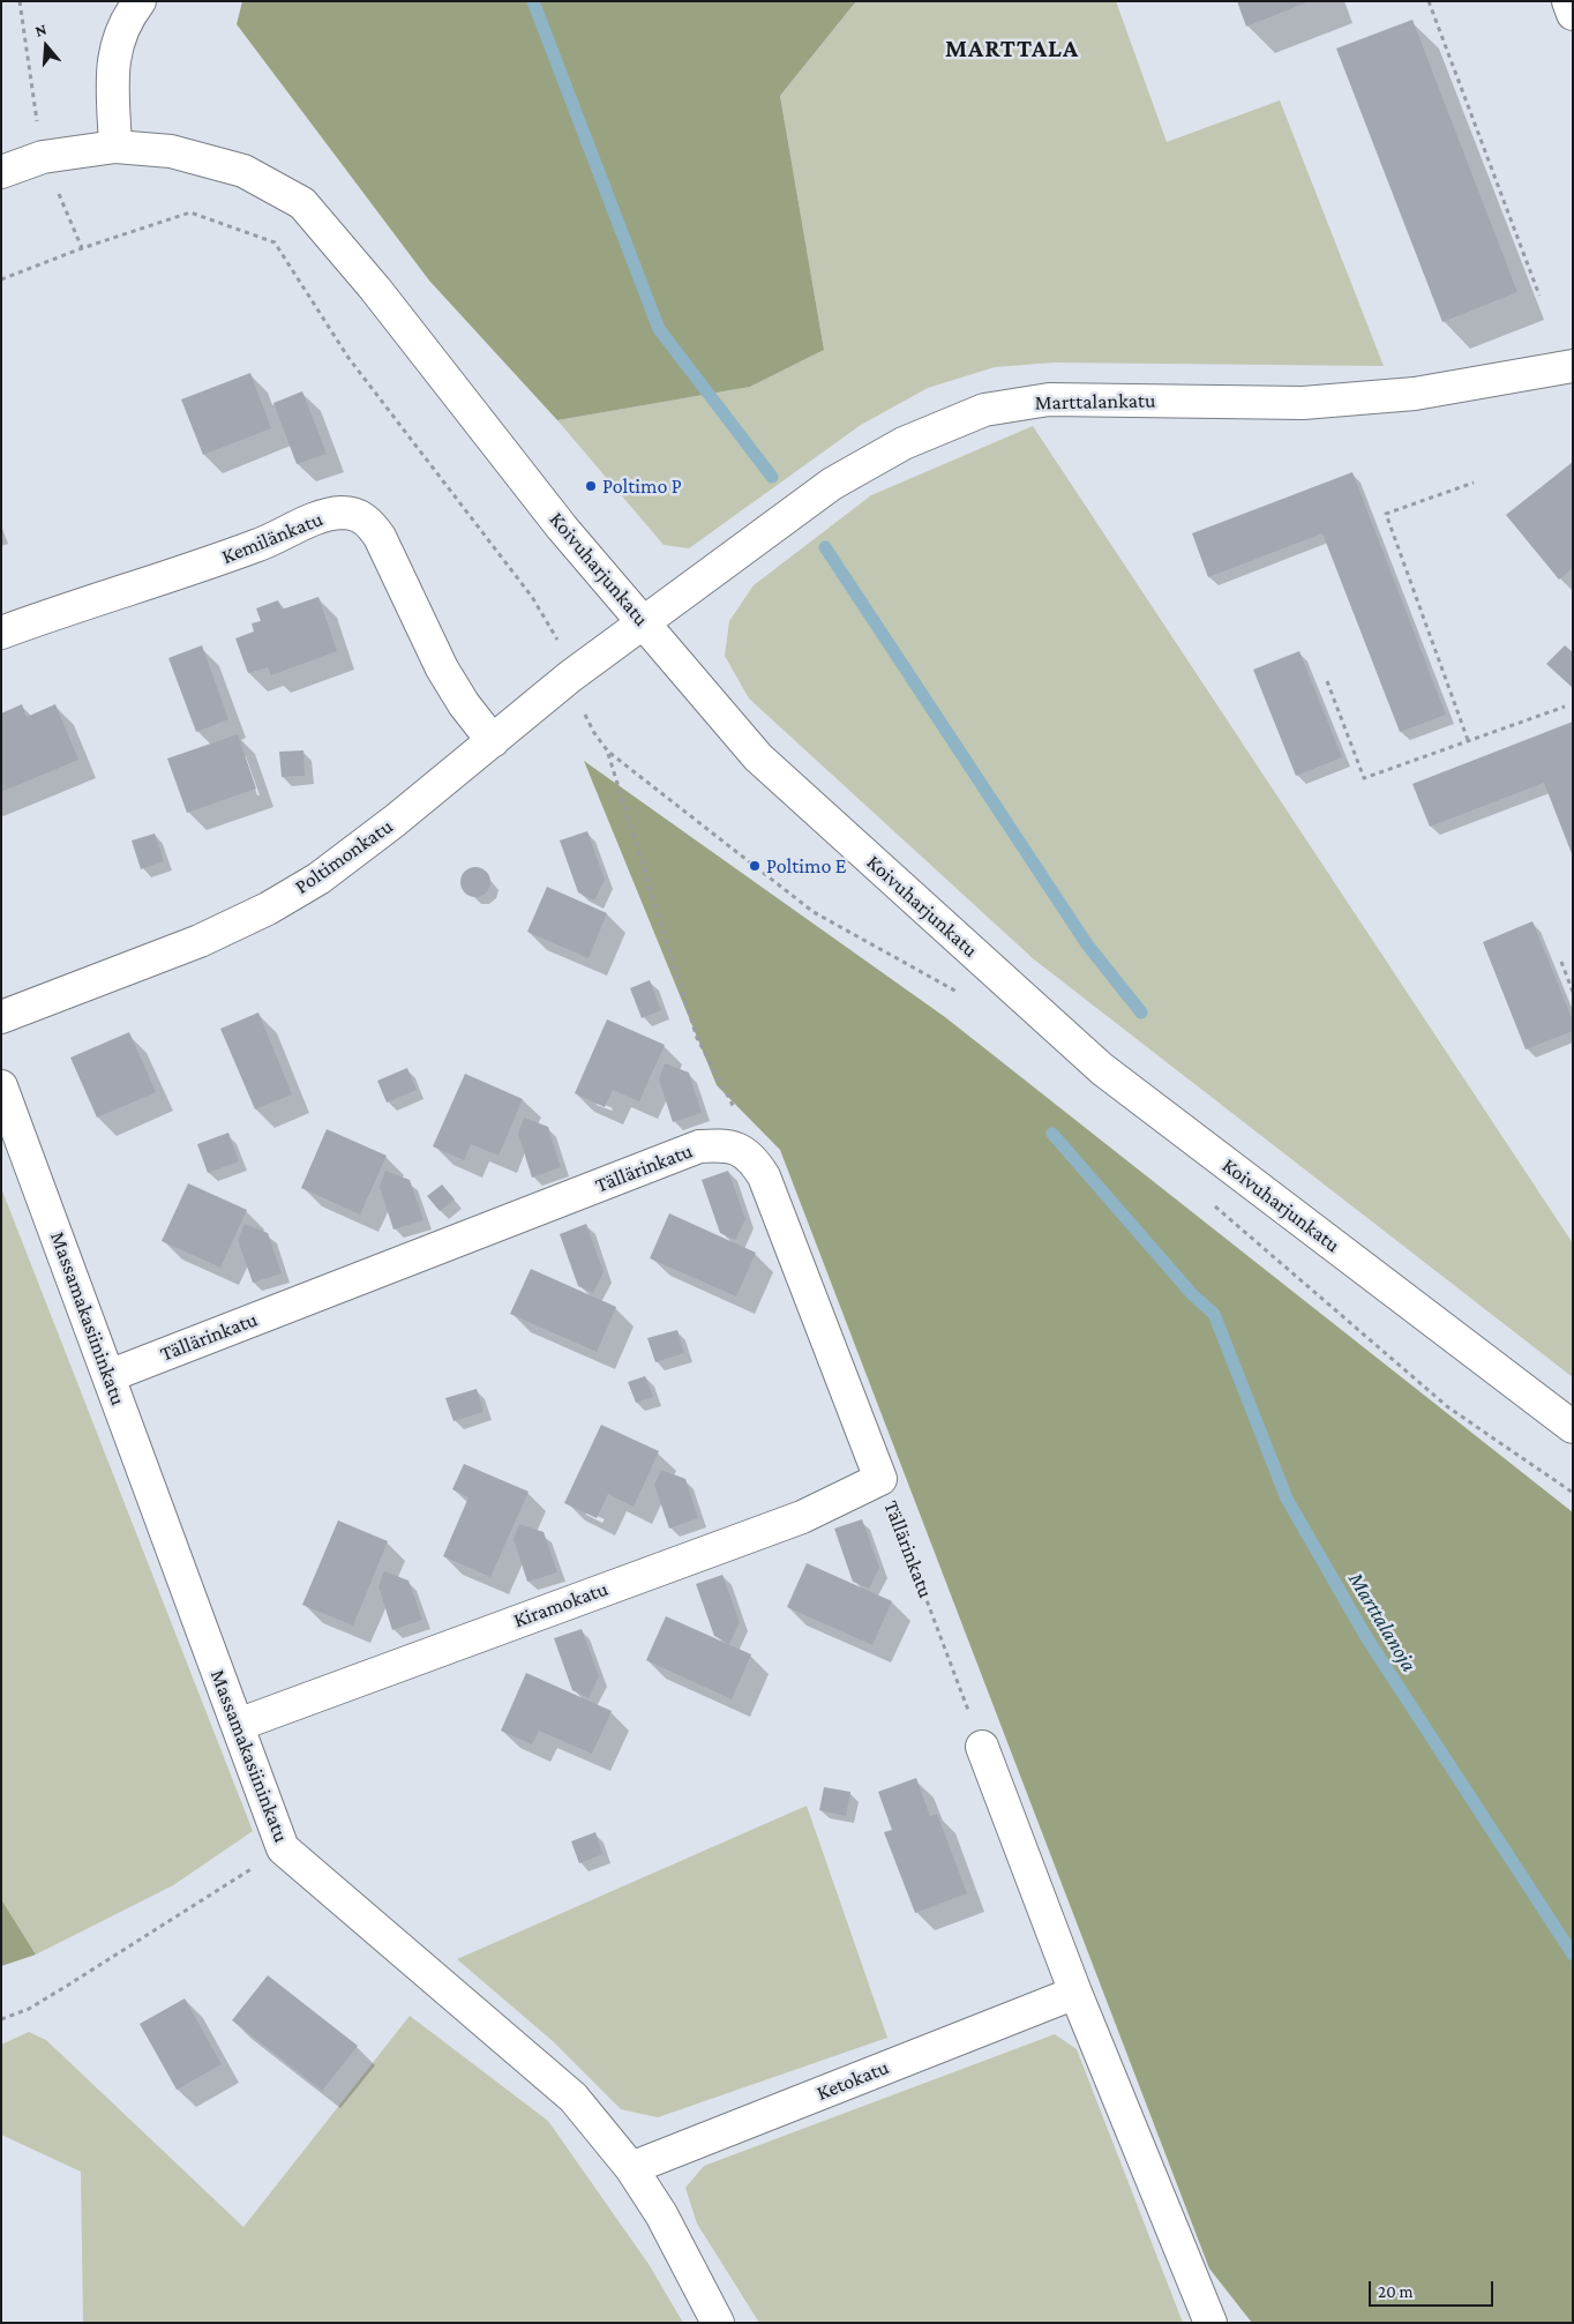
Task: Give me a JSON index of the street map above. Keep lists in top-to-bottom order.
{
  "streets": {
    "street": [
      "Marttalankatu",
      "Kemilänkatu",
      "Koivuharjunkatu",
      "Poltimonkatu",
      "Tällärinkatu",
      "Massamakasiininkatu",
      "Kiramokatu",
      "Ketokatu"
    ]
  },
  "crossings": [
    ["Marttalankatu", "Koivuharjunkatu"],
    ["Marttalankatu", "Poltimonkatu"],
    ["Kemilänkatu", "Poltimonkatu"],
    ["Koivuharjunkatu", "Poltimonkatu"],
    ["Tällärinkatu", "Massamakasiininkatu"],
    ["Tällärinkatu", "Kiramokatu"],
    ["Massamakasiininkatu", "Kiramokatu"],
    ["Massamakasiininkatu", "Ketokatu"]
  ],
  "districts": ["MARTTALA"],
  "water": ["Marttalanoja"],
  "places": ["Poltimo P", "Poltimo E"],
  "scale_bar": "20 m",
  "north": "top"
}
